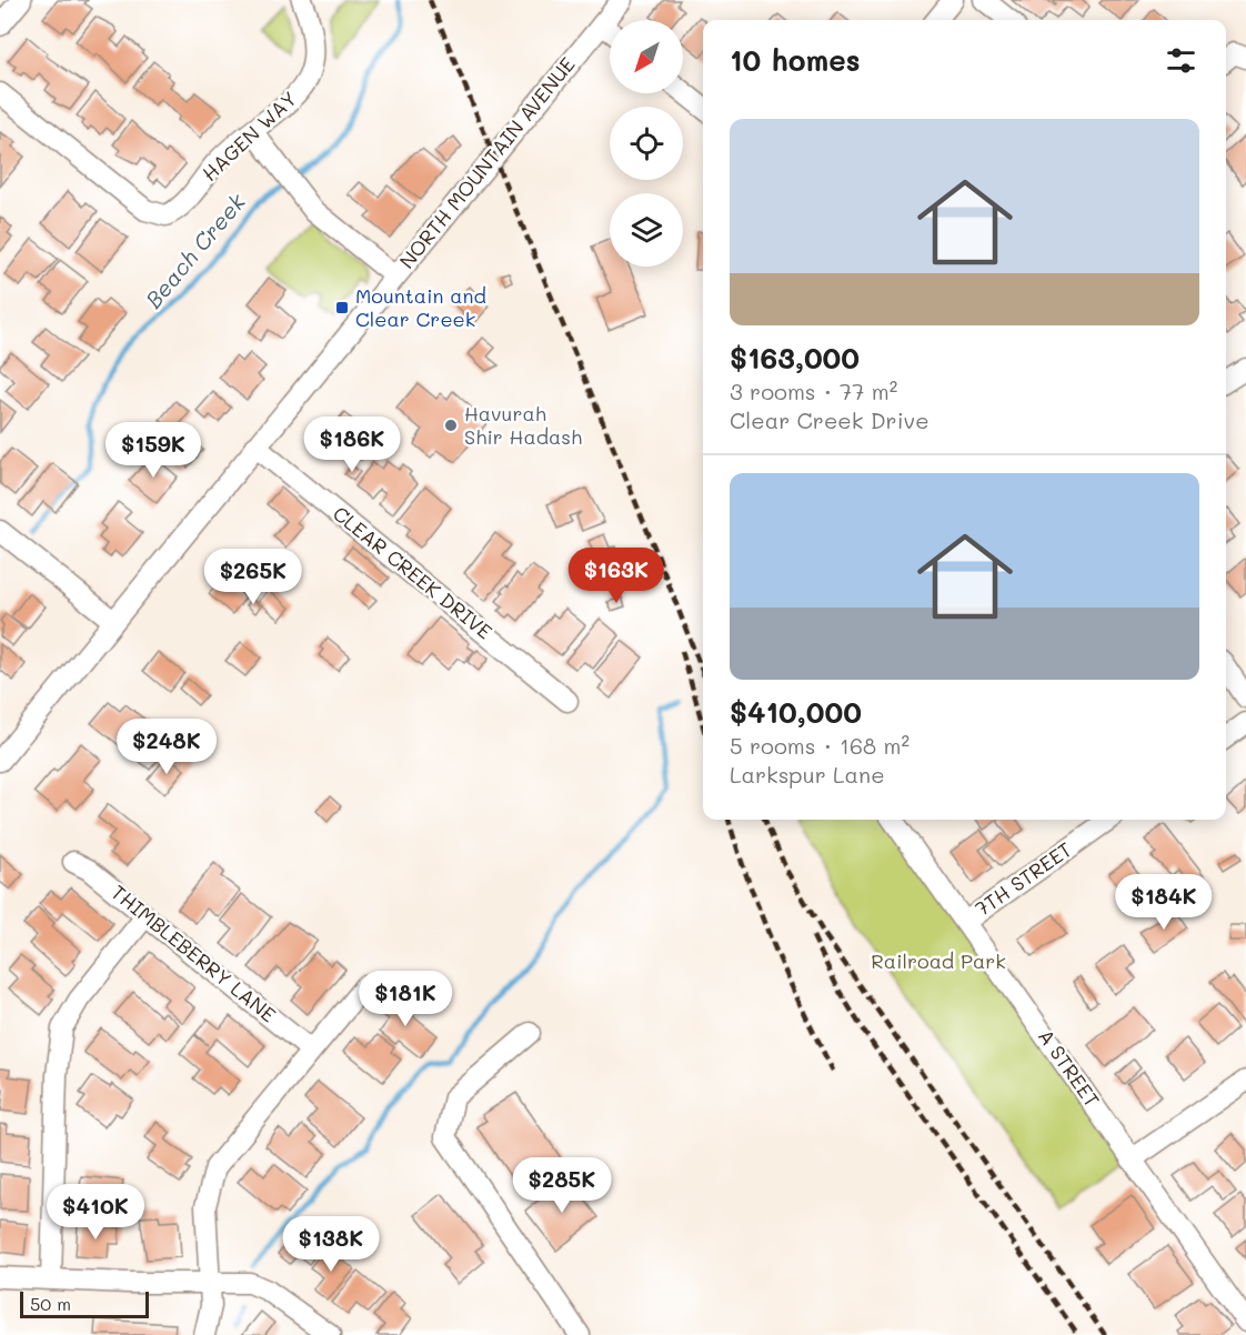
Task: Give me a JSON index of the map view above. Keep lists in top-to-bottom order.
{
  "streets": {
    "street": [
      "HAGEN WAY",
      "NORTH MOUNTAIN AVENUE",
      "CLEAR CREEK DRIVE",
      "7TH STREET",
      "THIMBLEBERRY LANE",
      "A STREET"
    ]
  },
  "crossings": [
    ["NORTH MOUNTAIN AVENUE", "CLEAR CREEK DRIVE"],
    ["7TH STREET", "A STREET"]
  ],
  "water": ["Beach Creek"],
  "parks": ["Railroad Park"],
  "places": {
    "transit": ["Mountain and Clear Creek"],
    "other": ["Havurah Shir Hadash"]
  },
  "scale_bar": "50 m",
  "north": "bottom left",
  "page": {
    "heading": "10 homes",
    "list": [
      {
        "name": "$163,000",
        "note": "3 rooms · 77 m² · Clear Creek Drive"
      },
      {
        "name": "$410,000",
        "note": "5 rooms · 168 m² · Larkspur Lane"
      }
    ],
    "price": [
      "$186K",
      "$159K",
      "$163K",
      "$265K",
      "$248K",
      "$184K",
      "$181K",
      "$285K",
      "$410K",
      "$138K"
    ],
    "scale": "50 m"
  }
}
